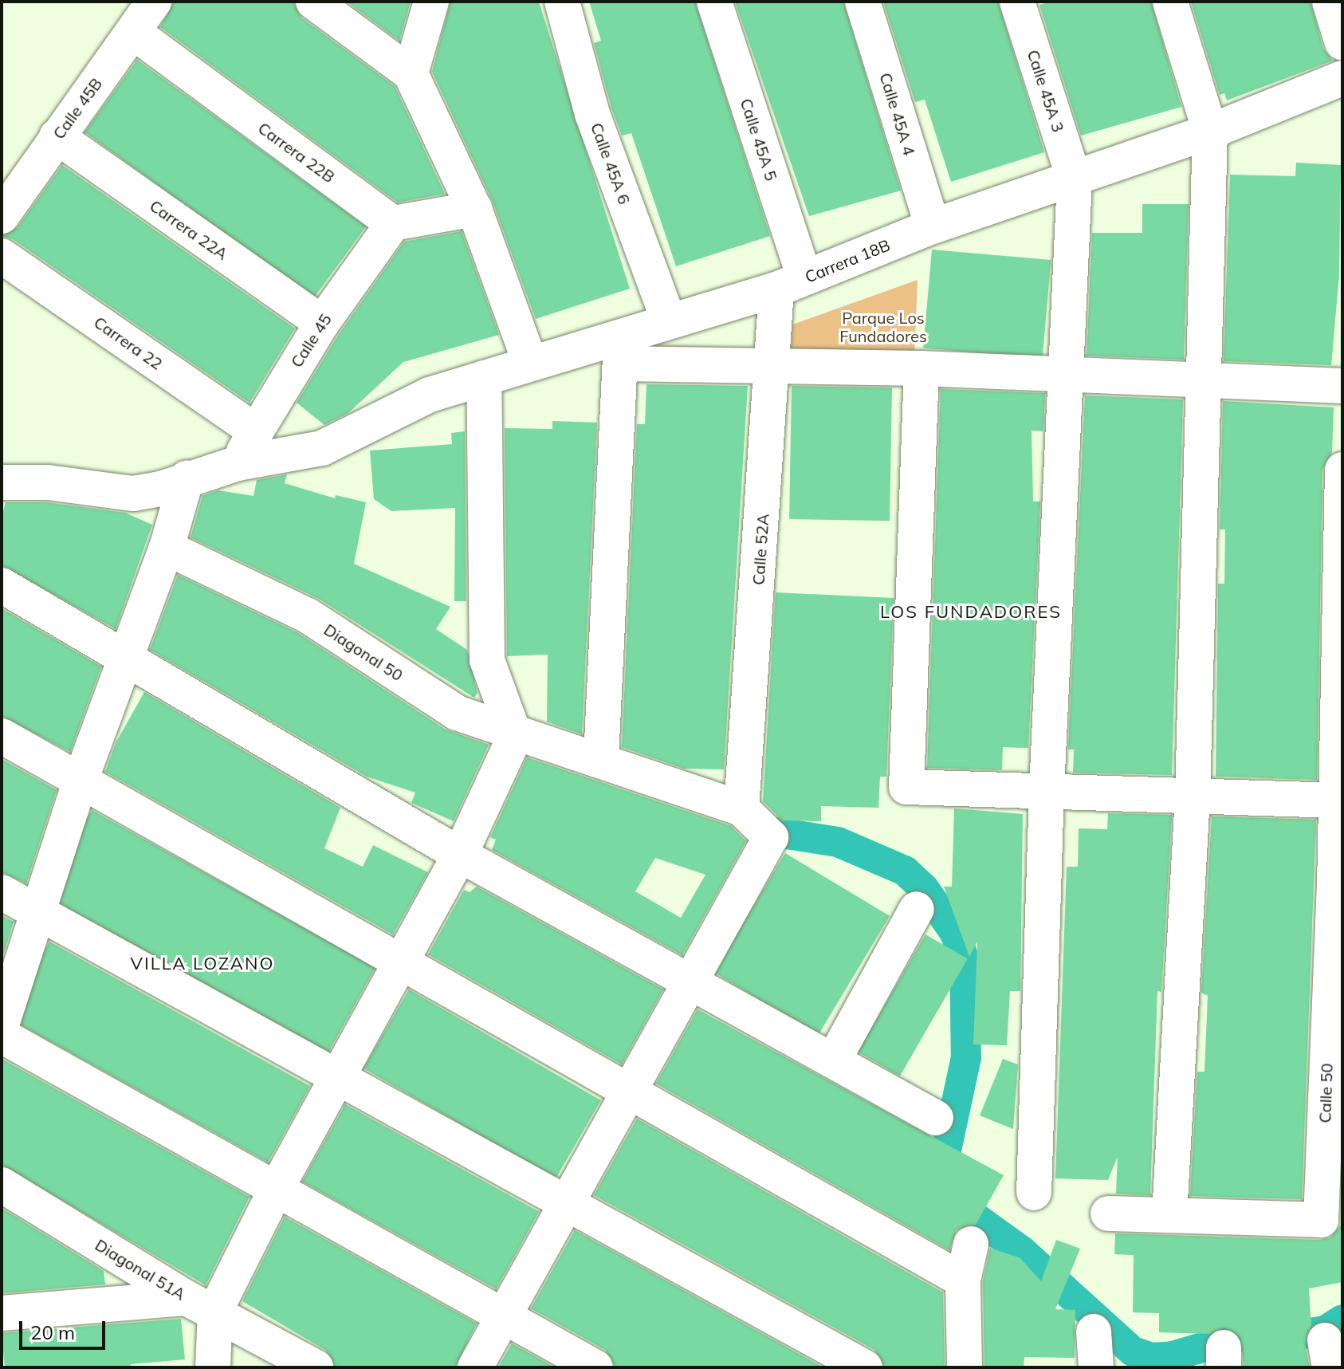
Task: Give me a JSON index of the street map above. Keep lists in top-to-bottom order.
{
  "streets": {
    "street": [
      "Calle 45A 3",
      "Calle 45B",
      "Calle 45A 4",
      "Calle 45A 5",
      "Carrera 22B",
      "Calle 45A 6",
      "Carrera 22A",
      "Carrera 18B",
      "Calle 45",
      "Carrera 22",
      "Calle 52A",
      "Diagonal 50",
      "Calle 50",
      "Diagonal 51A"
    ]
  },
  "crossings": [
    ["Calle 45A 3", "Carrera 18B"],
    ["Calle 45B", "Carrera 22B"],
    ["Calle 45B", "Carrera 22A"],
    ["Calle 45A 4", "Carrera 18B"],
    ["Calle 45A 5", "Carrera 18B"],
    ["Calle 45A 5", "Calle 52A"],
    ["Carrera 22B", "Calle 45"],
    ["Calle 45A 6", "Carrera 18B"],
    ["Carrera 22A", "Calle 45"],
    ["Carrera 18B", "Calle 45"],
    ["Carrera 18B", "Calle 52A"],
    ["Calle 45", "Carrera 22"],
    ["Calle 52A", "Diagonal 50"]
  ],
  "districts": ["LOS FUNDADORES", "VILLA LOZANO"],
  "parks": ["Parque Los Fundadores"],
  "scale_bar": "20 m"
}
